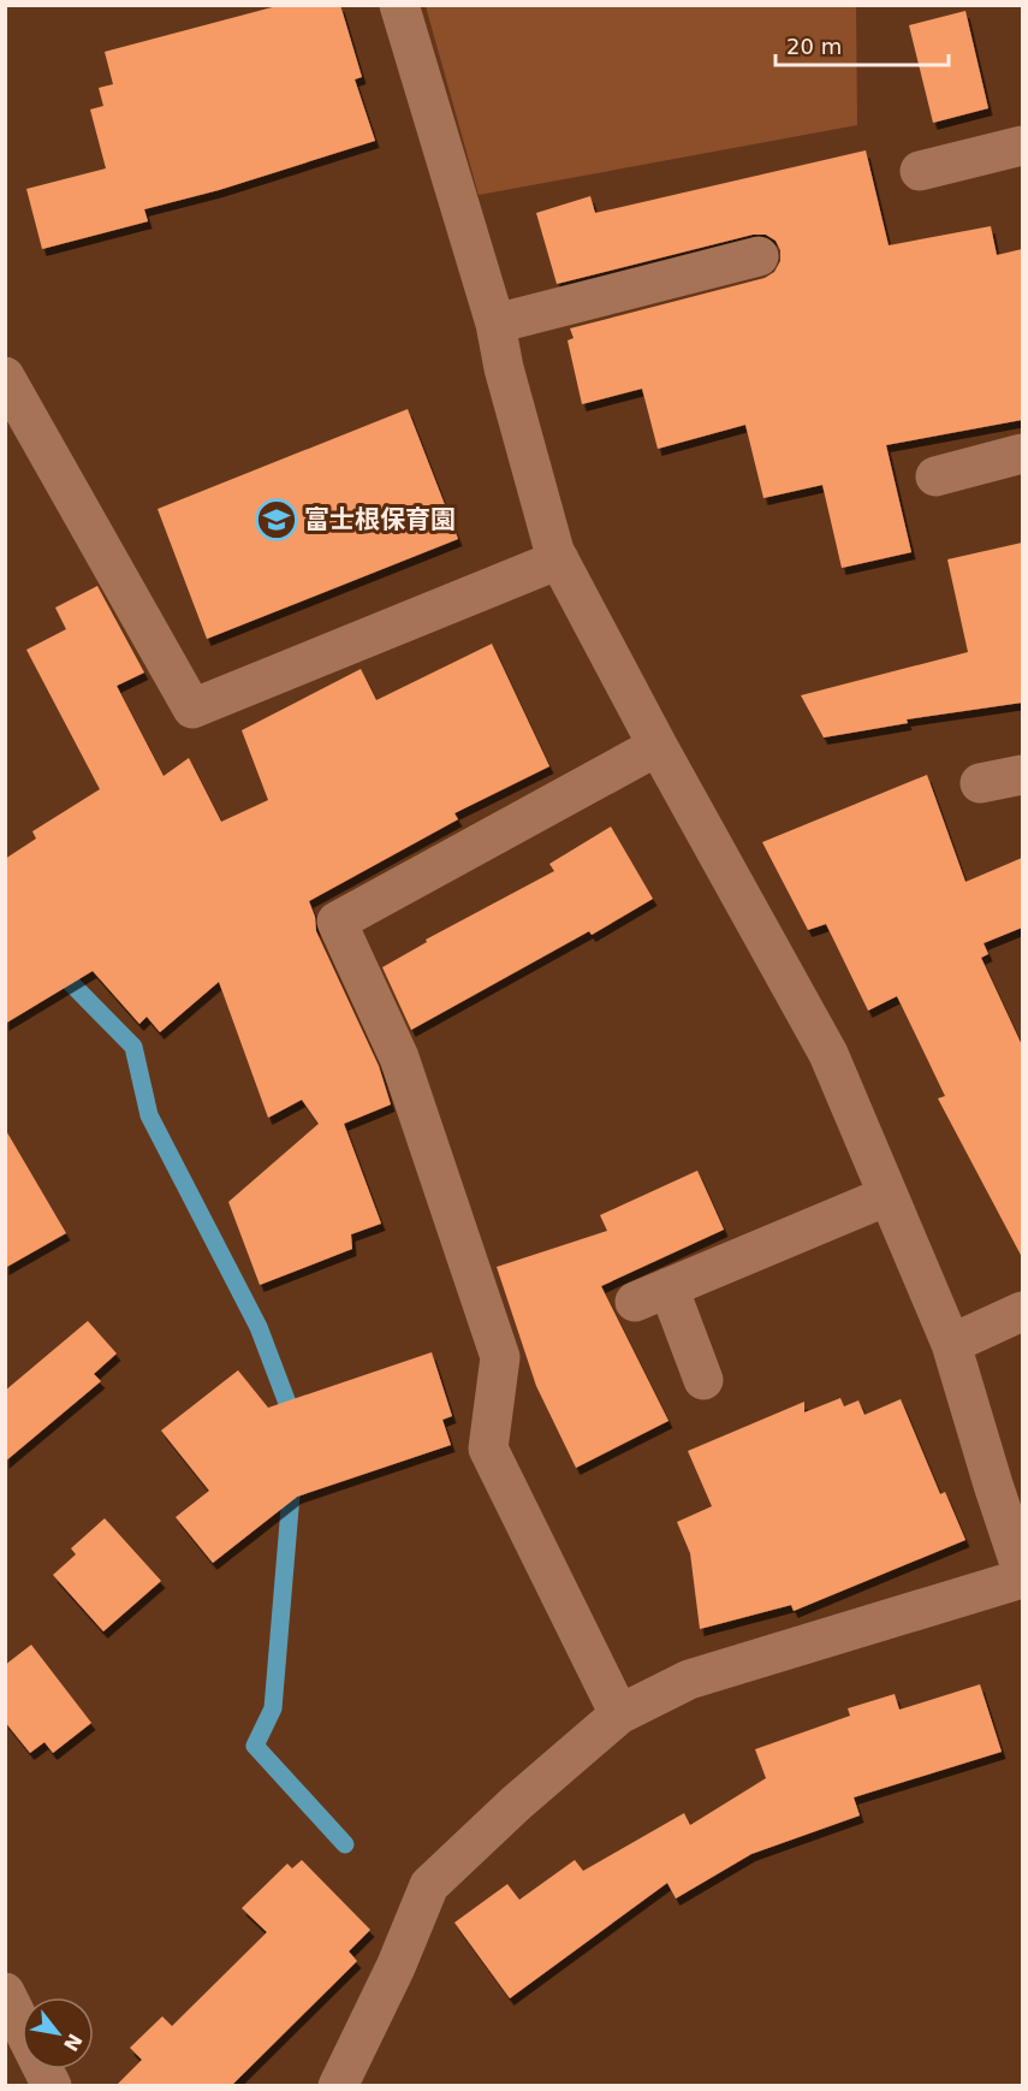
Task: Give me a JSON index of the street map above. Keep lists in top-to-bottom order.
{
  "places": {
    "school or university": ["富士根保育園"]
  },
  "scale_bar": "20 m",
  "north": "bottom right"
}
